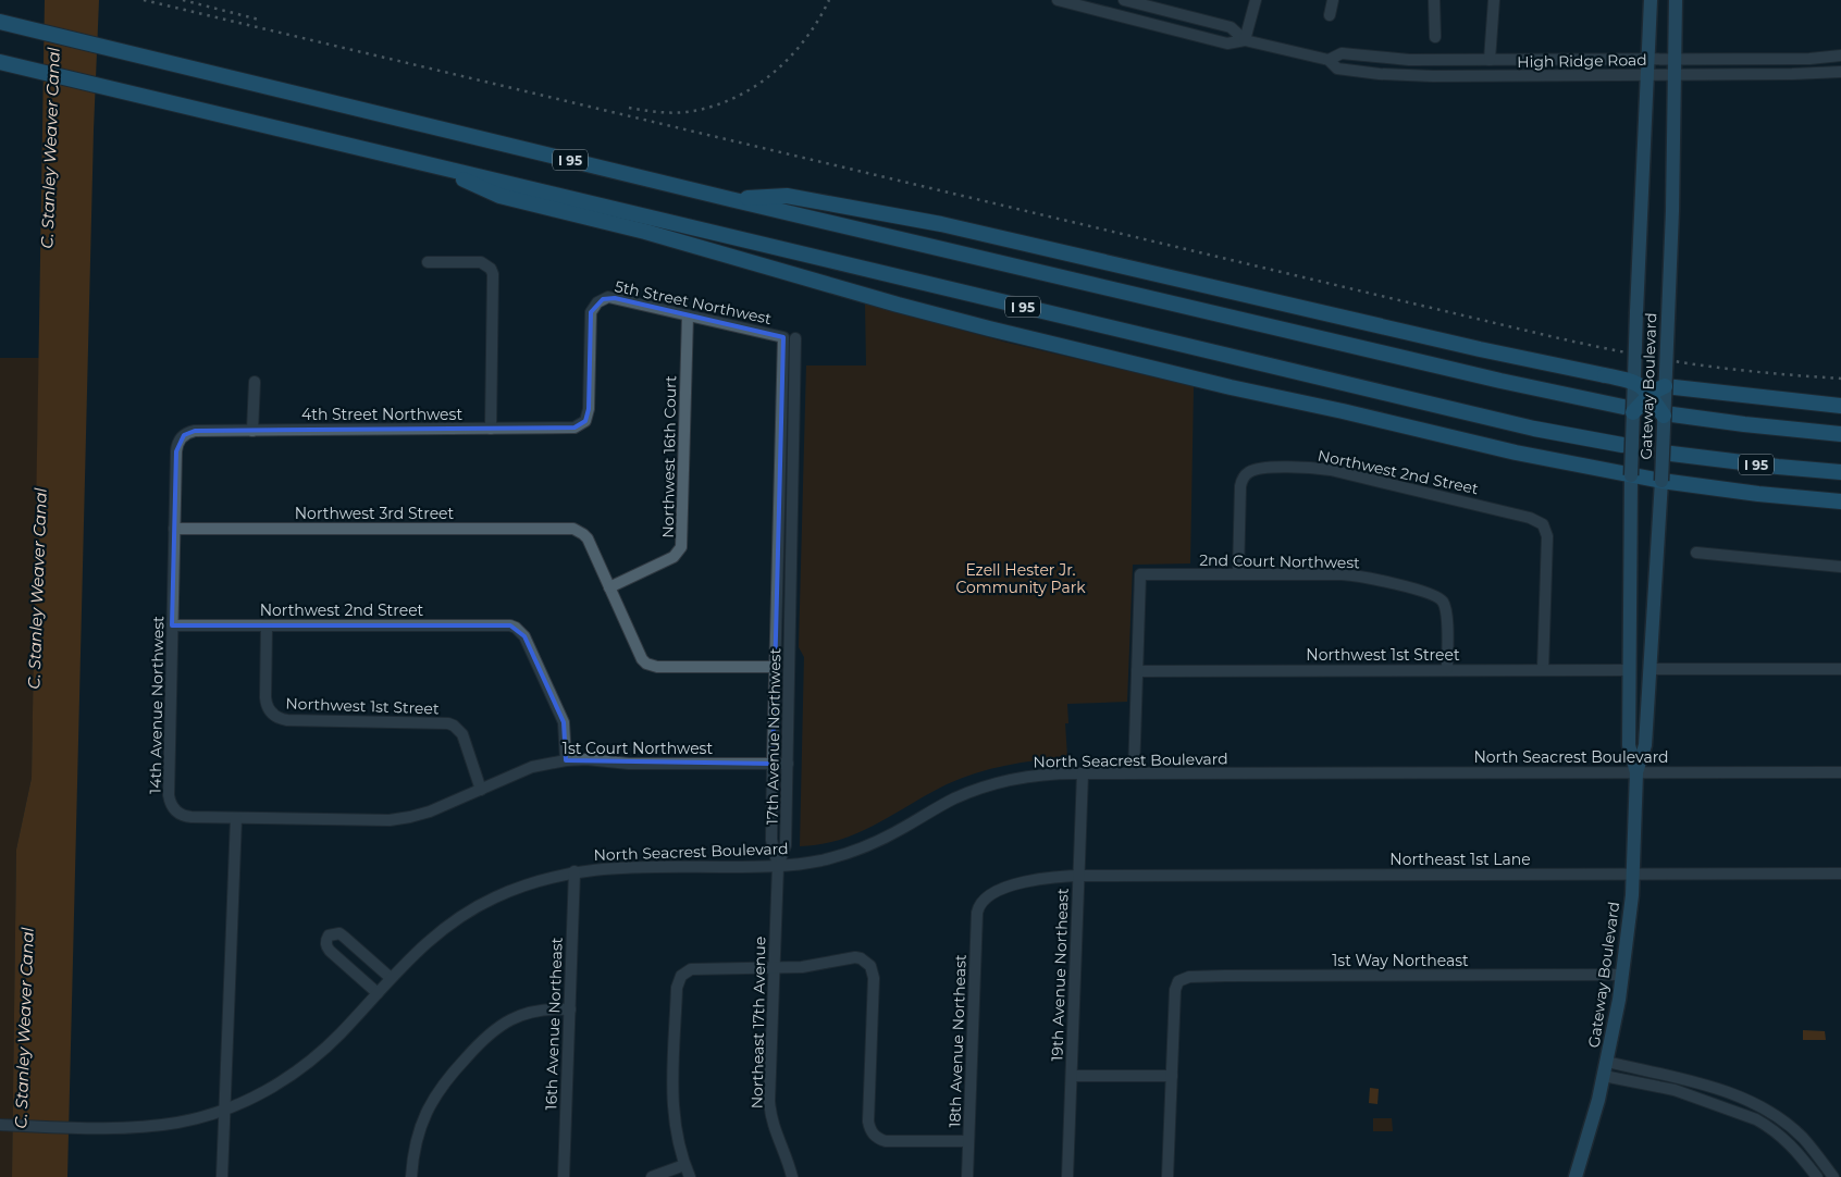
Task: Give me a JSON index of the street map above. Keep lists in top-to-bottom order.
{
  "streets": {
    "highway": ["I 95"],
    "main road": ["Gateway Boulevard"],
    "street": [
      "High Ridge Road",
      "5th Street Northwest",
      "4th Street Northwest",
      "Northwest 16th Court",
      "Northwest 2nd Street",
      "Northwest 3rd Street",
      "2nd Court Northwest",
      "Northwest 1st Street",
      "14th Avenue Northwest",
      "17th Avenue Northwest",
      "1st Court Northwest",
      "North Seacrest Boulevard",
      "Northeast 1st Lane",
      "1st Way Northeast",
      "19th Avenue Northeast",
      "Northeast 17th Avenue",
      "16th Avenue Northeast",
      "18th Avenue Northeast"
    ]
  },
  "crossings": [
    ["High Ridge Road", "Gateway Boulevard"],
    ["I 95", "Gateway Boulevard"],
    ["5th Street Northwest", "4th Street Northwest"],
    ["5th Street Northwest", "Northwest 16th Court"],
    ["5th Street Northwest", "17th Avenue Northwest"],
    ["Gateway Boulevard", "Northwest 1st Street"],
    ["Gateway Boulevard", "North Seacrest Boulevard"],
    ["Gateway Boulevard", "Northeast 1st Lane"],
    ["Gateway Boulevard", "1st Way Northeast"],
    ["4th Street Northwest", "14th Avenue Northwest"],
    ["Northwest 16th Court", "Northwest 3rd Street"],
    ["Northwest 2nd Street", "2nd Court Northwest"],
    ["Northwest 2nd Street", "Northwest 1st Street"],
    ["Northwest 2nd Street", "14th Avenue Northwest"],
    ["Northwest 2nd Street", "1st Court Northwest"],
    ["Northwest 3rd Street", "14th Avenue Northwest"],
    ["2nd Court Northwest", "Northwest 1st Street"],
    ["Northwest 1st Street", "1st Court Northwest"],
    ["14th Avenue Northwest", "1st Court Northwest"],
    ["17th Avenue Northwest", "1st Court Northwest"],
    ["17th Avenue Northwest", "North Seacrest Boulevard"],
    ["17th Avenue Northwest", "Northeast 17th Avenue"],
    ["North Seacrest Boulevard", "19th Avenue Northeast"],
    ["North Seacrest Boulevard", "Northeast 17th Avenue"],
    ["North Seacrest Boulevard", "16th Avenue Northeast"],
    ["Northeast 1st Lane", "19th Avenue Northeast"],
    ["Northeast 1st Lane", "18th Avenue Northeast"]
  ],
  "water": ["C. Stanley Weaver Canal"],
  "parks": ["Ezell Hester Jr. Community Park"]
}
